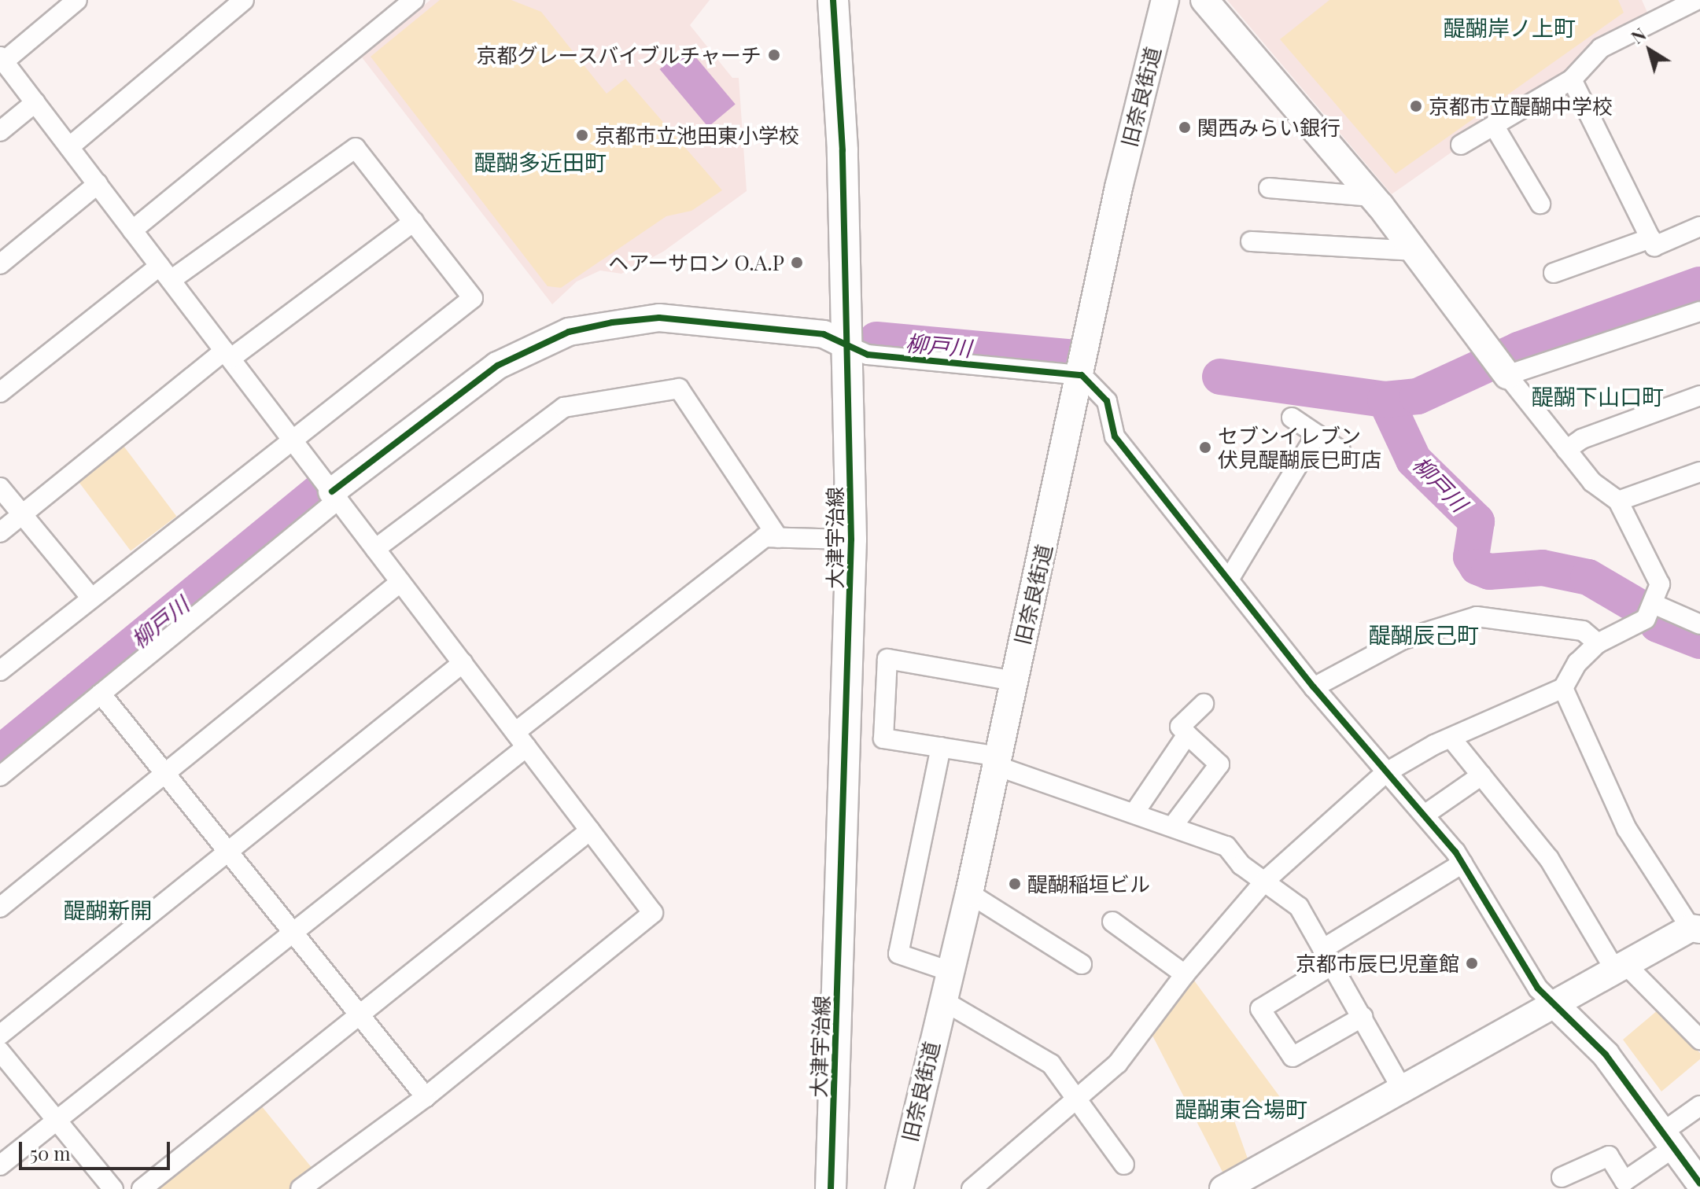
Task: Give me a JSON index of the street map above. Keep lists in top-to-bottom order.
{
  "streets": {
    "main road": ["大津宇治線"],
    "street": ["旧奈良街道"]
  },
  "districts": [
    "醍醐岸ノ上町",
    "醍醐多近田町",
    "醍醐下山口町",
    "醍醐辰己町",
    "醍醐新開",
    "醍醐東合場町"
  ],
  "water": ["柳戸川"],
  "places": [
    "京都グレースバイブルチャーチ",
    "京都市立醍醐中学校",
    "関西みらい銀行",
    "京都市立池田東小学校",
    "ヘアーサロン O.A.P",
    "セブンイレブン 伏見醍醐辰巳町店",
    "醍醐稲垣ビル",
    "京都市辰巳児童館"
  ],
  "scale_bar": "50 m",
  "north": "top left"
}
